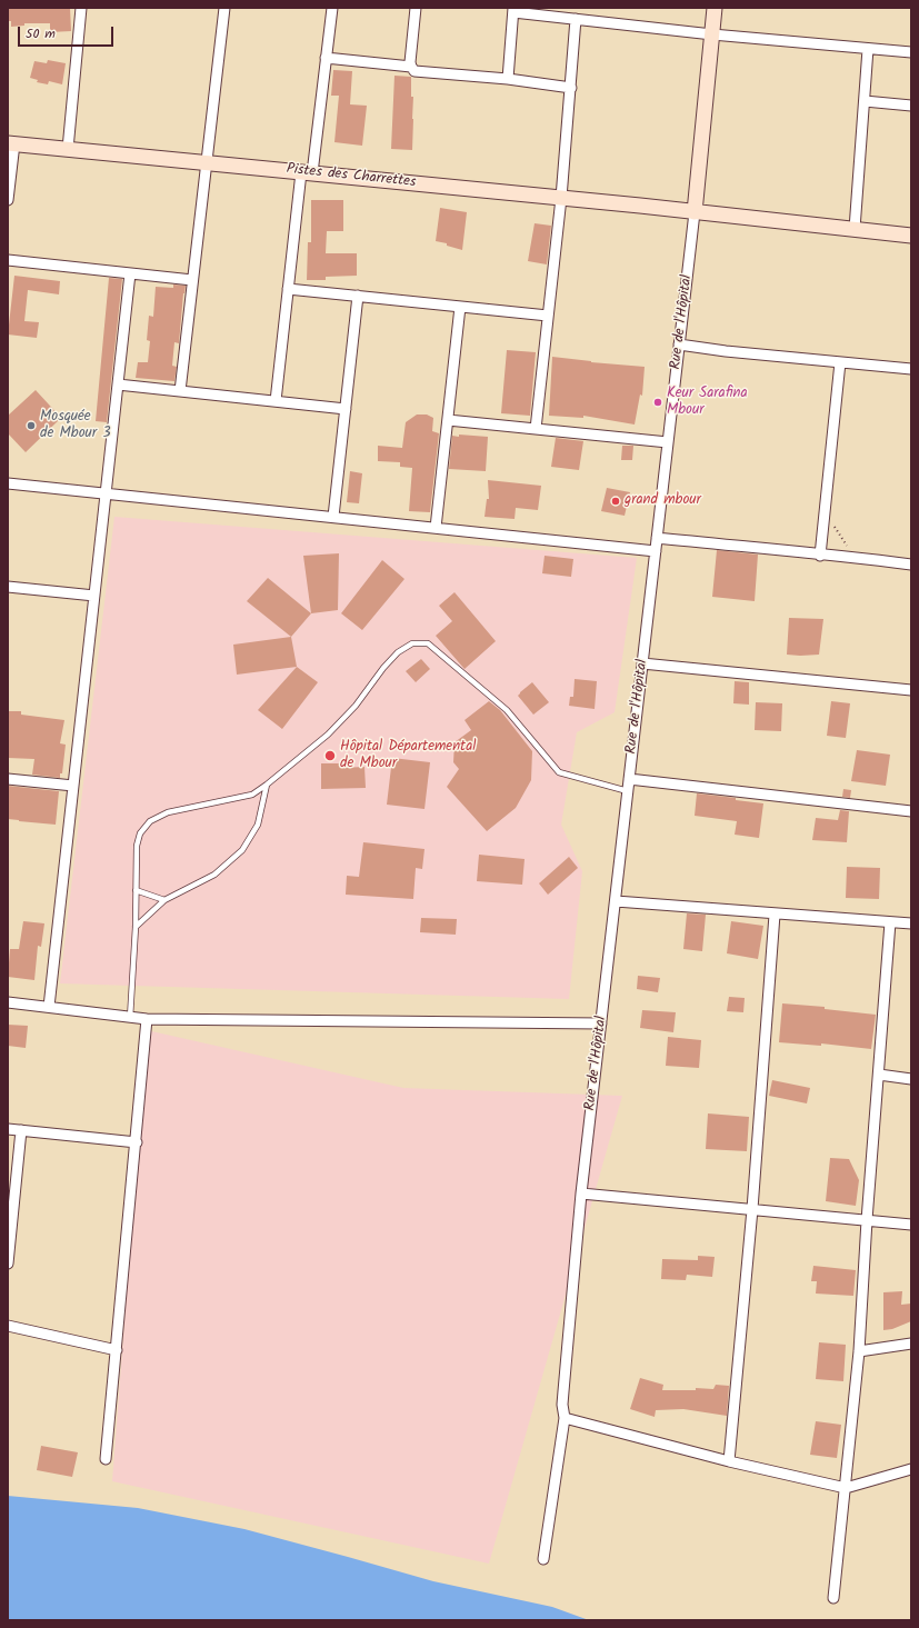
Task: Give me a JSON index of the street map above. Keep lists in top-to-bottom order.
{
  "streets": {
    "main road": ["Pistes des Charrettes", "Rue de l'Hôpital"]
  },
  "crossings": [
    ["Pistes des Charrettes", "Rue de l'Hôpital"]
  ],
  "places": [
    "Keur Sarafina Mbour",
    "Mosquée de Mbour 3",
    "grand mbour",
    "Hôpital Départemental de Mbour"
  ],
  "scale_bar": "50 m"
}
